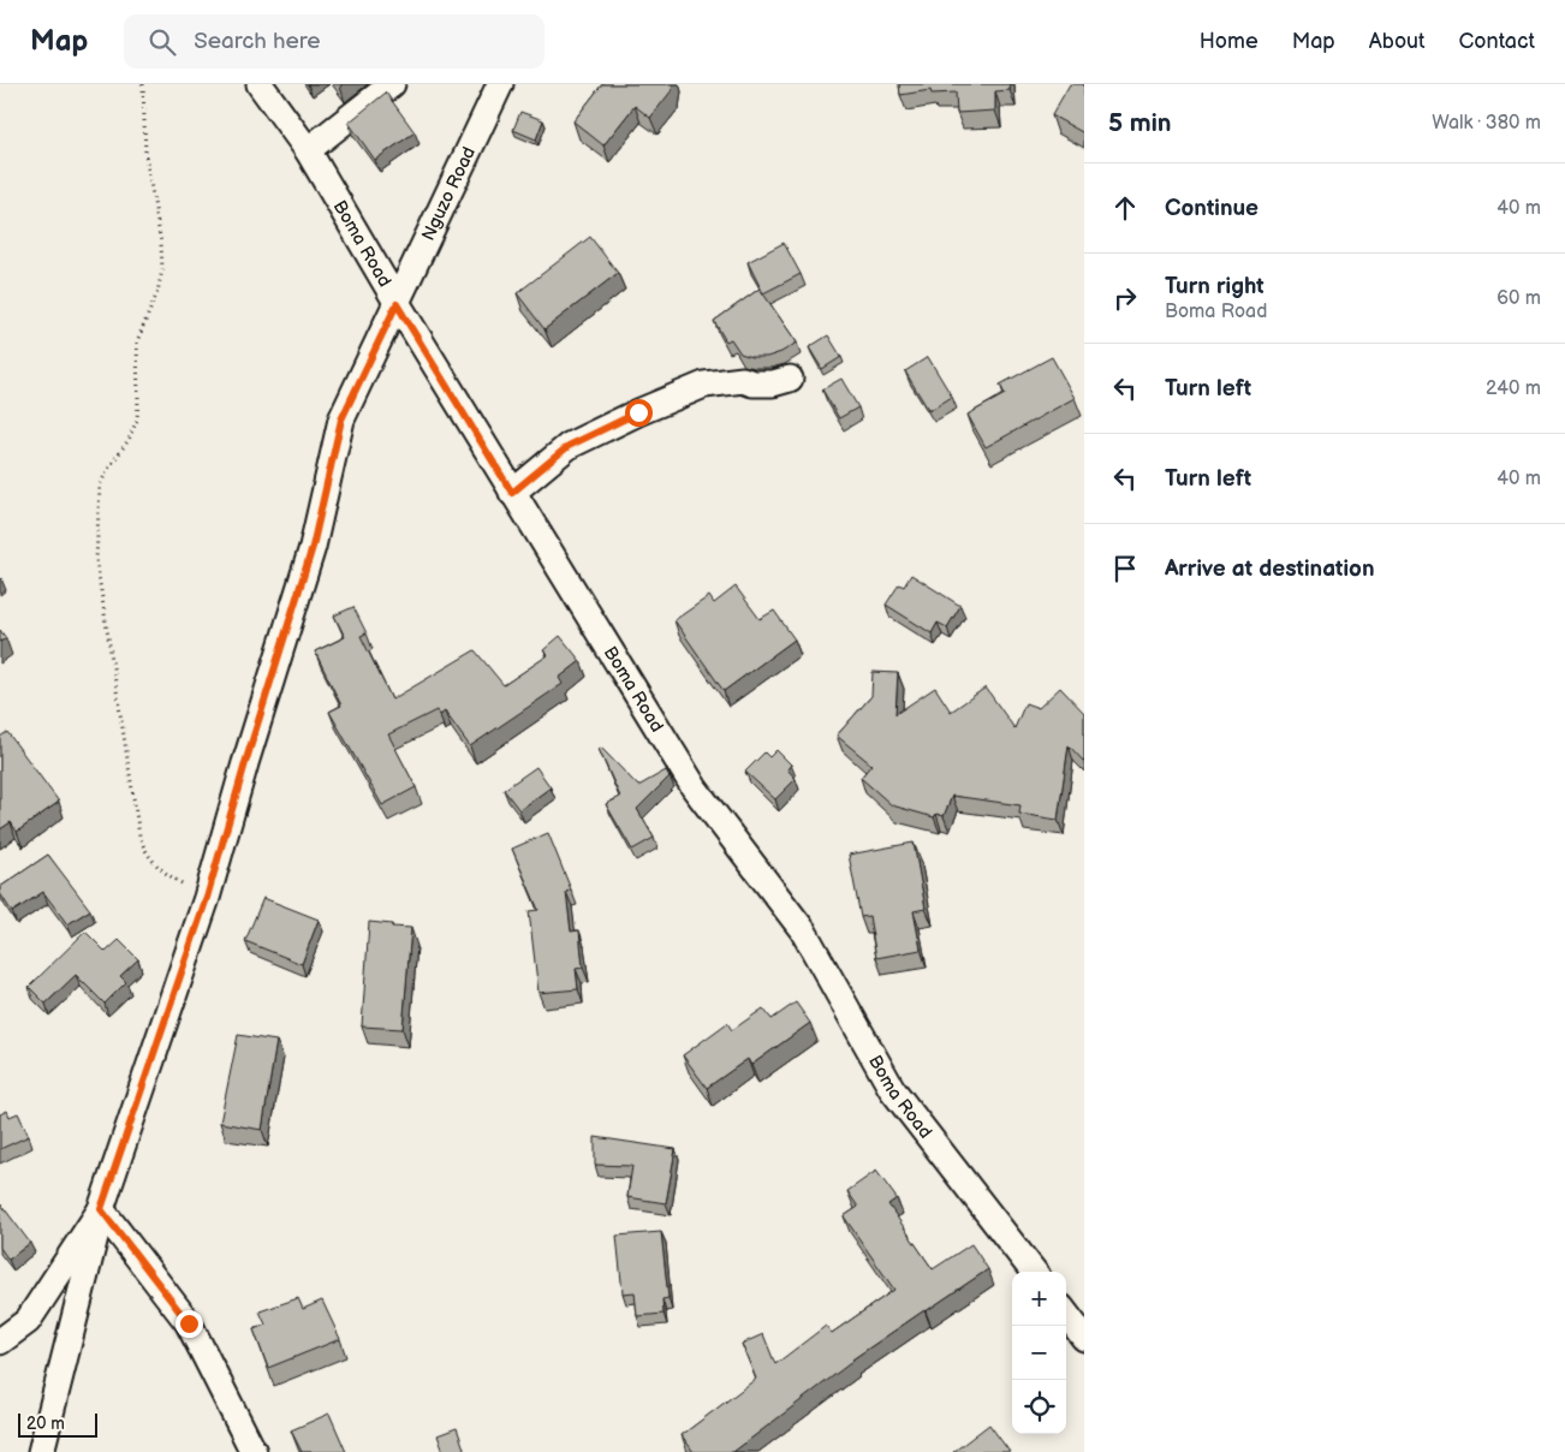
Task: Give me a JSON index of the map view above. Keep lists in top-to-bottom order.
{
  "streets": {
    "street": ["Nguzo Road", "Boma Road"]
  },
  "crossings": [
    ["Nguzo Road", "Boma Road"]
  ],
  "scale_bar": "20 m",
  "page": {
    "header": "Map",
    "search": "Search here",
    "nav": [
      "Home",
      "Map",
      "About",
      "Contact"
    ],
    "heading": ["5 min", "Walk · 380 m"],
    "list": [
      ["Continue", "40 m"],
      ["Turn right", "Boma Road", "60 m"],
      ["Turn left", "240 m"],
      ["Turn left", "40 m"],
      "Arrive at destination"
    ],
    "map_buttons": ["+", "−"],
    "scale": "20 m"
  }
}
